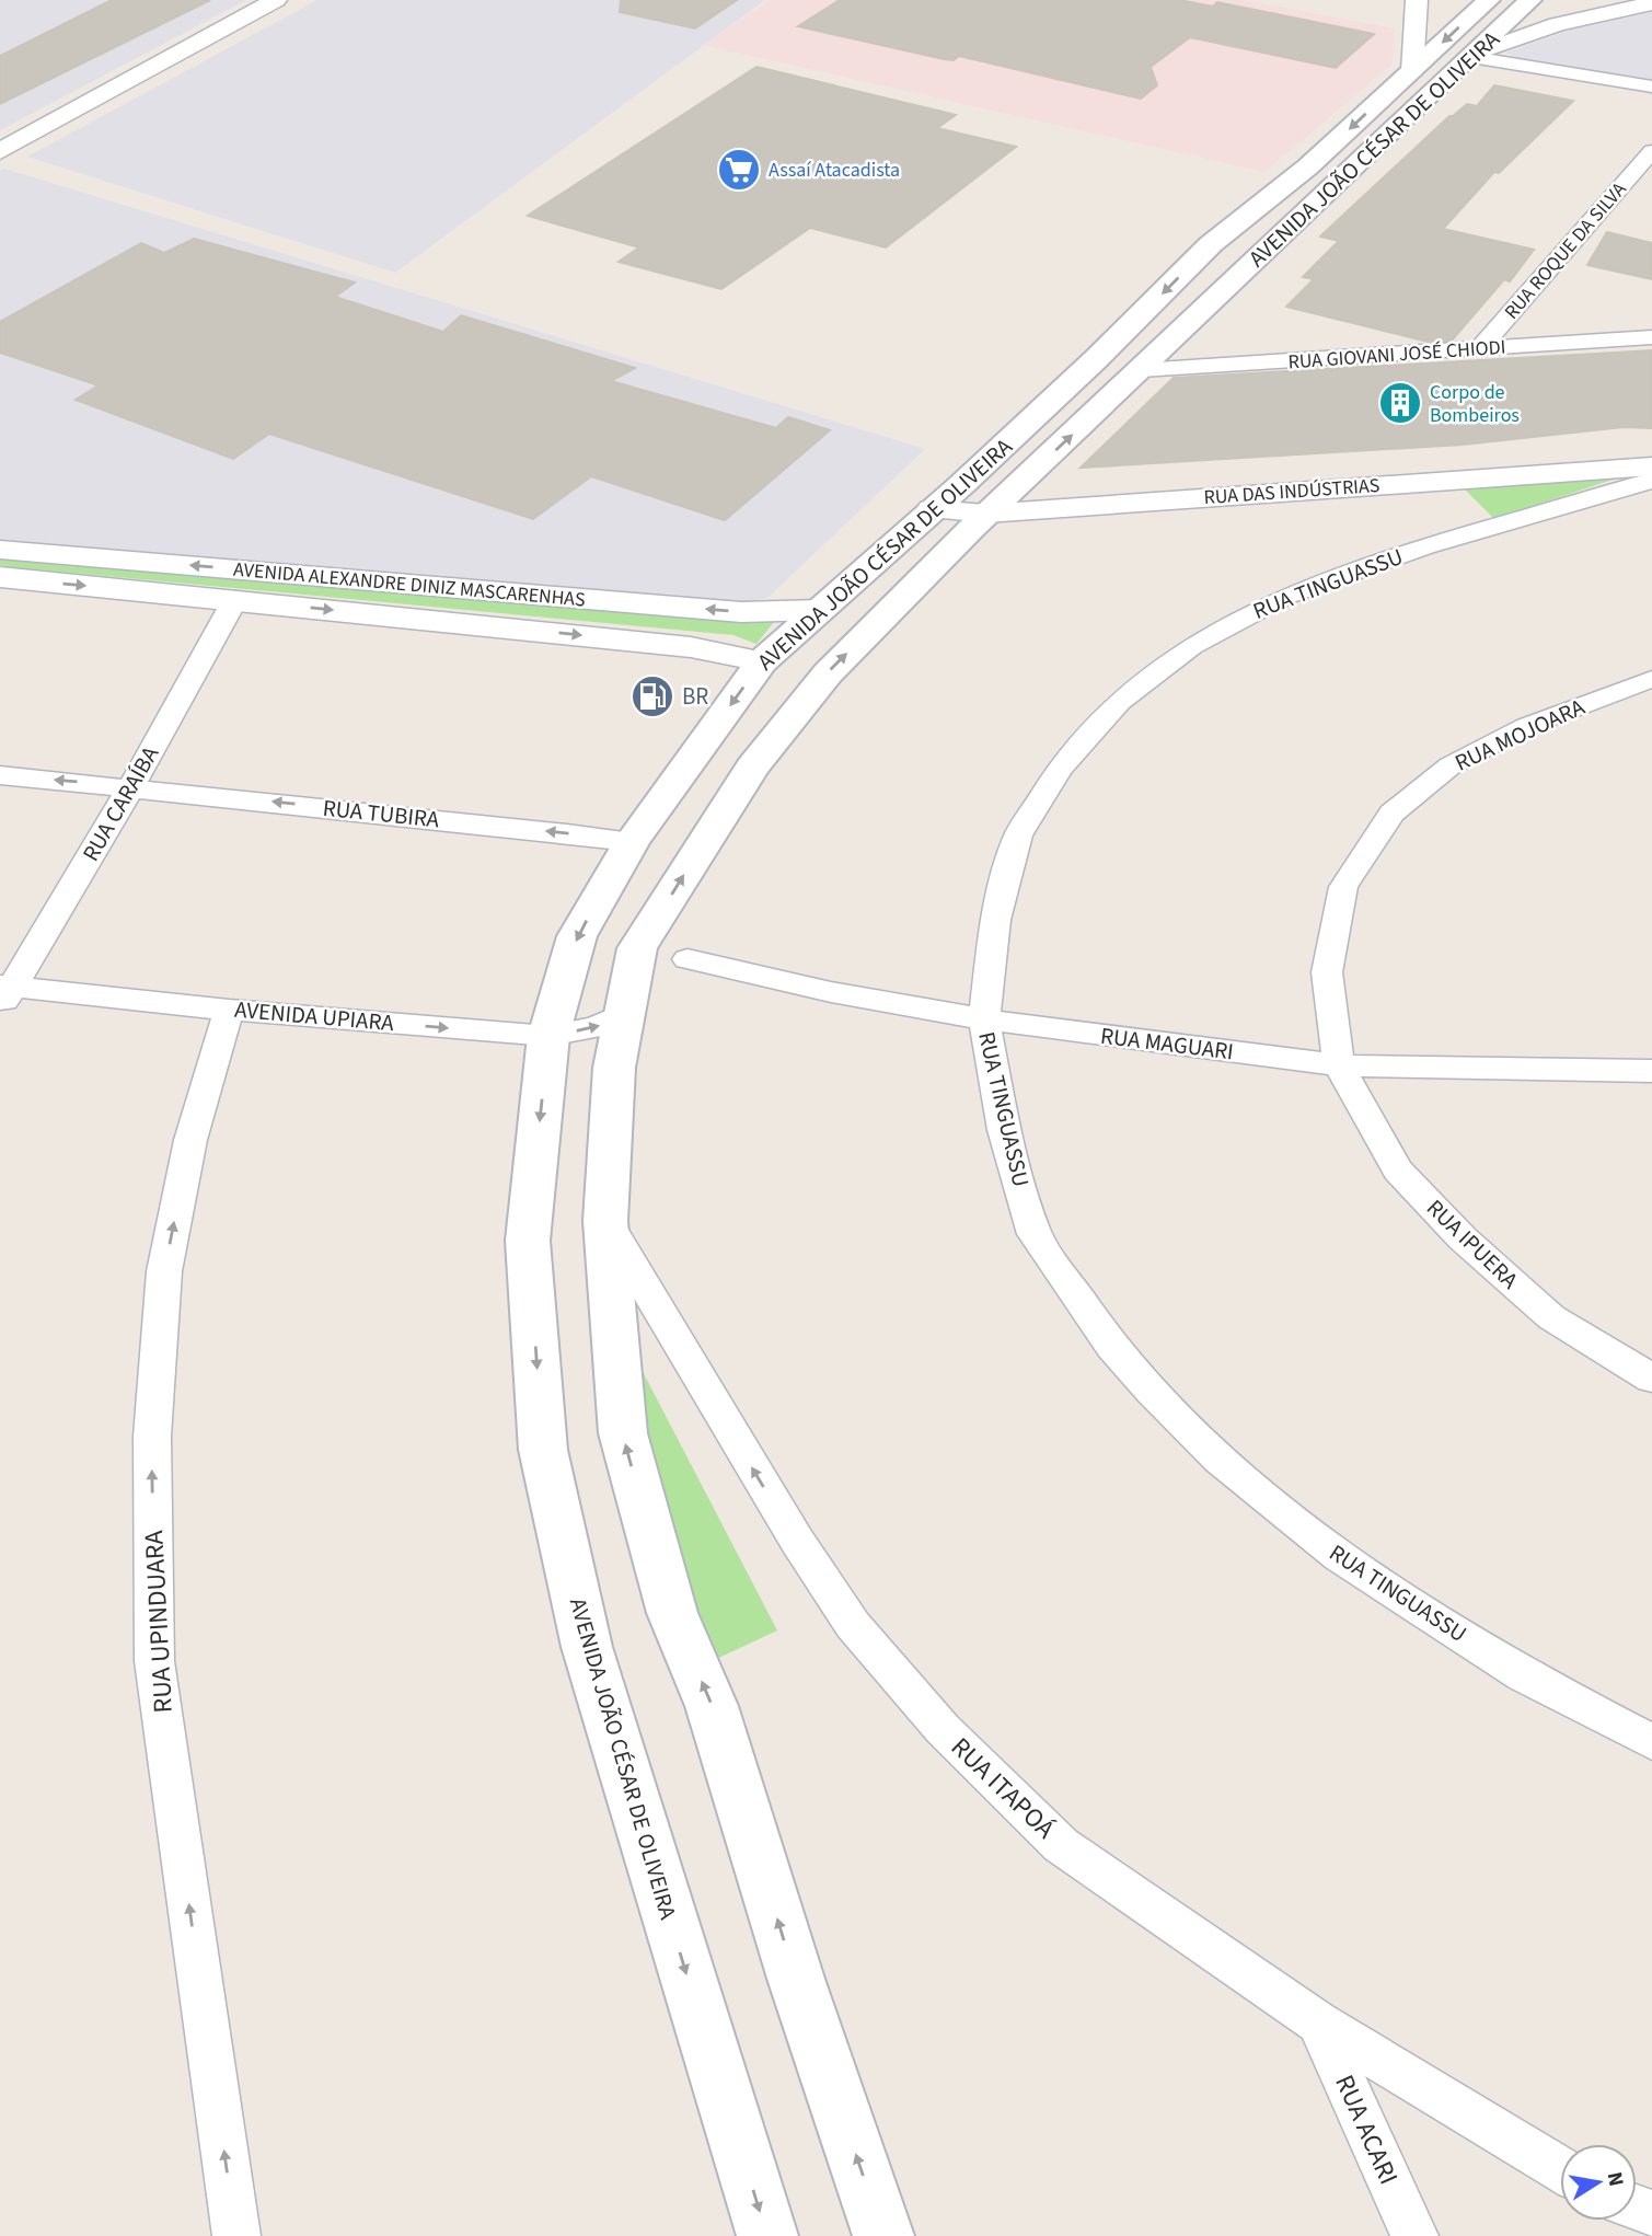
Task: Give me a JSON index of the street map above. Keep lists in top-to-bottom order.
{
  "streets": {
    "main road": ["AVENIDA JOÃO CÉSAR DE OLIVEIRA"],
    "street": [
      "RUA ROQUE DA SILVA",
      "RUA GIOVANI JOSÉ CHIODI",
      "RUA DAS INDÚSTRIAS",
      "RUA TINGUASSU",
      "AVENIDA ALEXANDRE DINIZ MASCARENHAS",
      "RUA MOJOARA",
      "RUA CARAÍBA",
      "RUA TUBIRA",
      "AVENIDA UPIARA",
      "RUA MAGUARI",
      "RUA IPUERA",
      "RUA UPINDUARA",
      "RUA ITAPOÁ",
      "RUA ACARI"
    ]
  },
  "crossings": [
    ["AVENIDA JOÃO CÉSAR DE OLIVEIRA", "RUA GIOVANI JOSÉ CHIODI"],
    ["AVENIDA JOÃO CÉSAR DE OLIVEIRA", "RUA DAS INDÚSTRIAS"],
    ["AVENIDA JOÃO CÉSAR DE OLIVEIRA", "AVENIDA ALEXANDRE DINIZ MASCARENHAS"],
    ["AVENIDA JOÃO CÉSAR DE OLIVEIRA", "RUA TUBIRA"],
    ["AVENIDA JOÃO CÉSAR DE OLIVEIRA", "AVENIDA UPIARA"],
    ["AVENIDA JOÃO CÉSAR DE OLIVEIRA", "RUA ITAPOÁ"],
    ["RUA ROQUE DA SILVA", "RUA GIOVANI JOSÉ CHIODI"],
    ["RUA TINGUASSU", "RUA MAGUARI"],
    ["AVENIDA ALEXANDRE DINIZ MASCARENHAS", "RUA CARAÍBA"],
    ["RUA MOJOARA", "RUA MAGUARI"],
    ["RUA MOJOARA", "RUA IPUERA"],
    ["RUA CARAÍBA", "RUA TUBIRA"],
    ["RUA CARAÍBA", "AVENIDA UPIARA"],
    ["AVENIDA UPIARA", "RUA UPINDUARA"],
    ["RUA MAGUARI", "RUA IPUERA"],
    ["RUA ITAPOÁ", "RUA ACARI"]
  ],
  "one_way": [
    "RUA TUBIRA",
    "AVENIDA UPIARA",
    "RUA UPINDUARA",
    "RUA ITAPOÁ"
  ],
  "places": {
    "supermarket": ["Assaí Atacadista"],
    "building": ["Corpo de Bombeiros"],
    "fuel station": ["BR"]
  },
  "north": "right"
}
